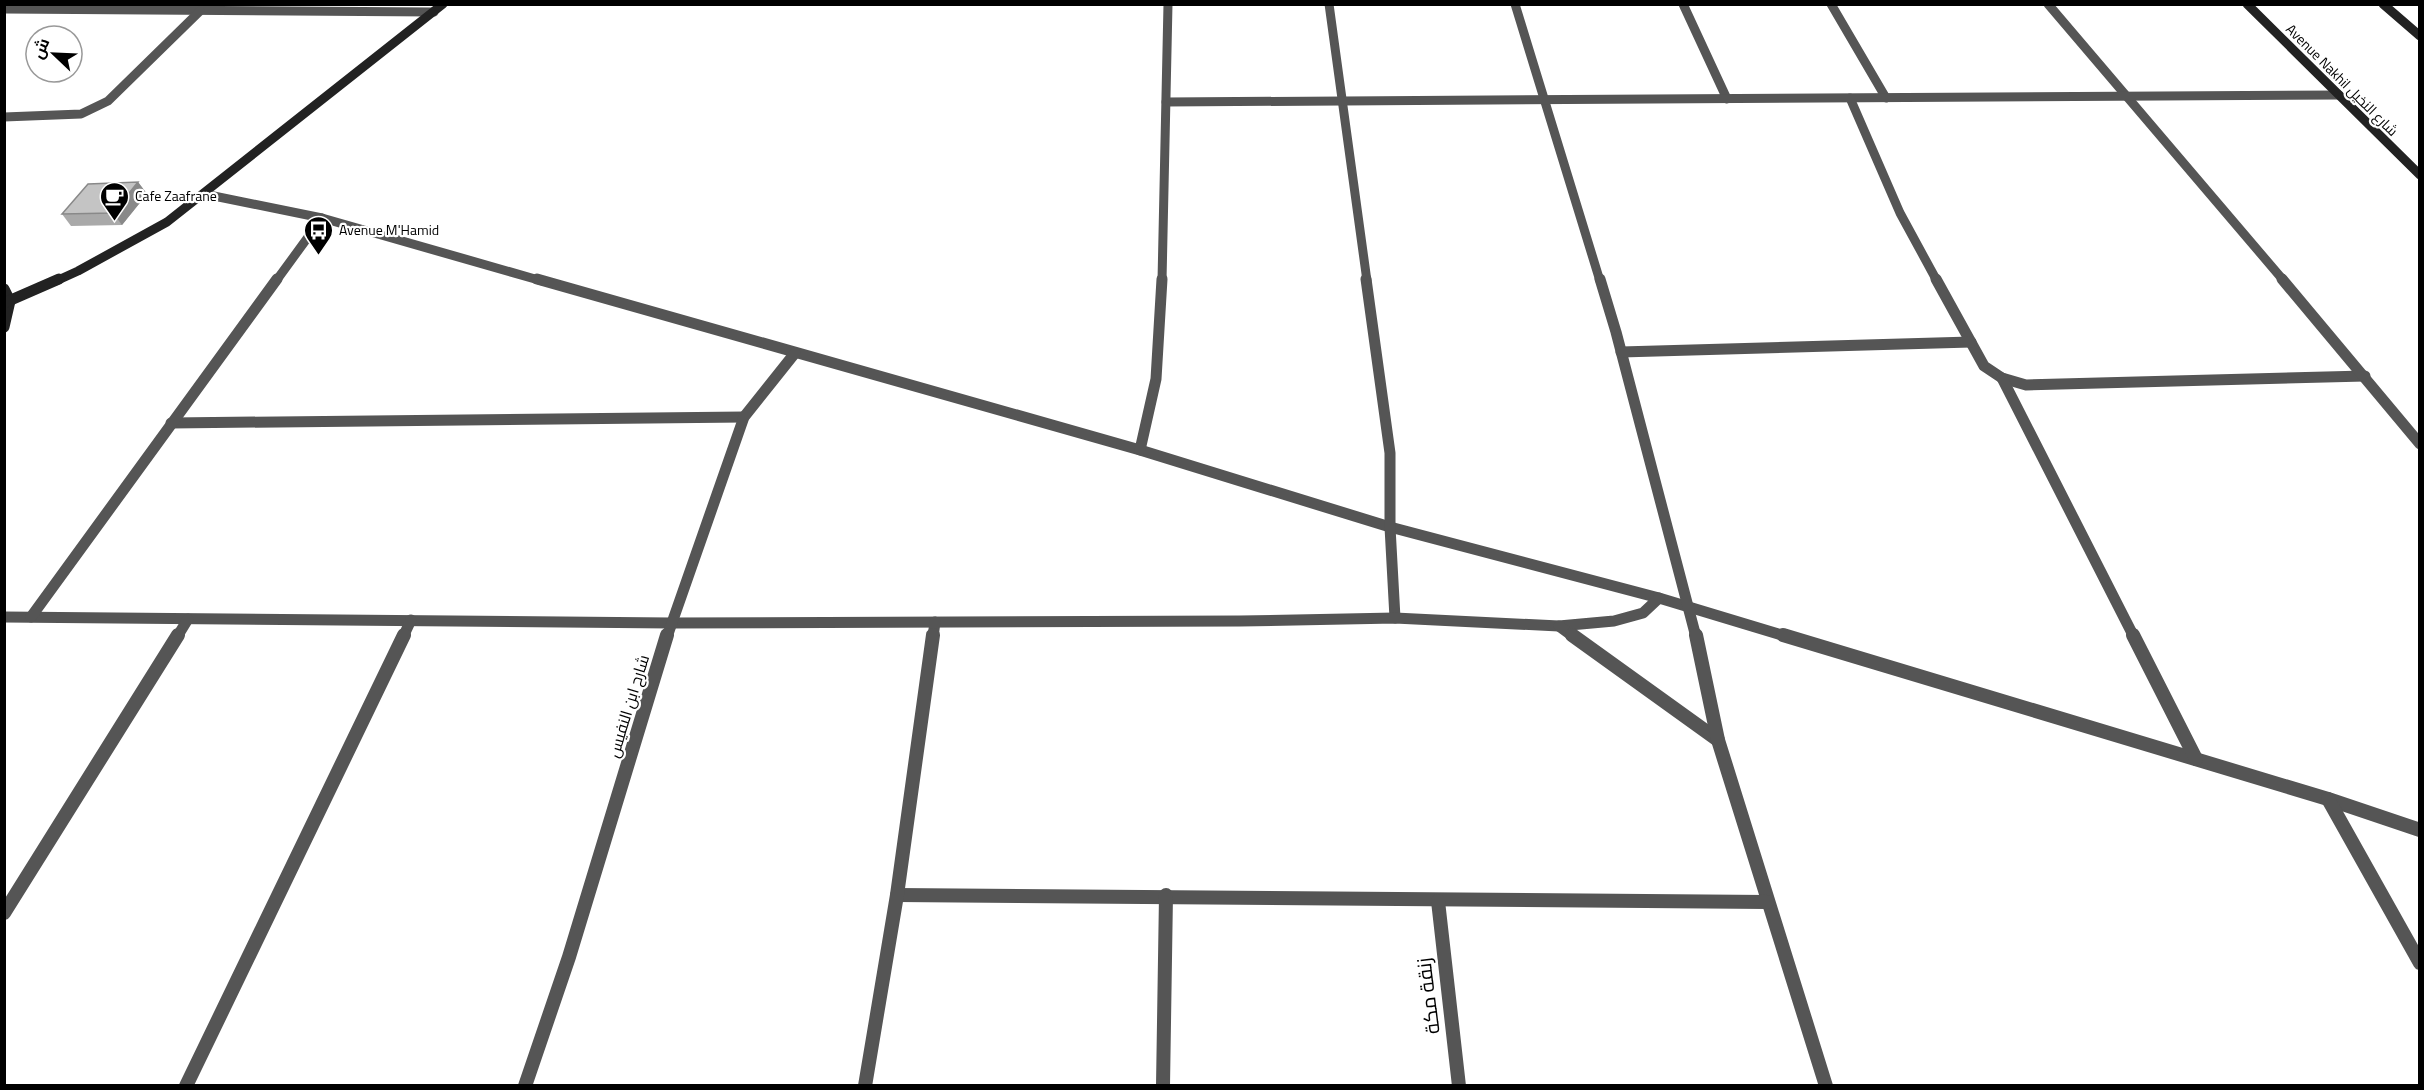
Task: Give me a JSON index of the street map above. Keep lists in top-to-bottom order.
{
  "streets": {
    "street": ["Avenue Nakhil شارع النخيل", "شارح ابن النفيس", "زنقة مكة"]
  },
  "places": {
    "cafe": ["Cafe Zaafrane"],
    "bus stop": ["Avenue M'Hamid"]
  },
  "north": "top left"
}
